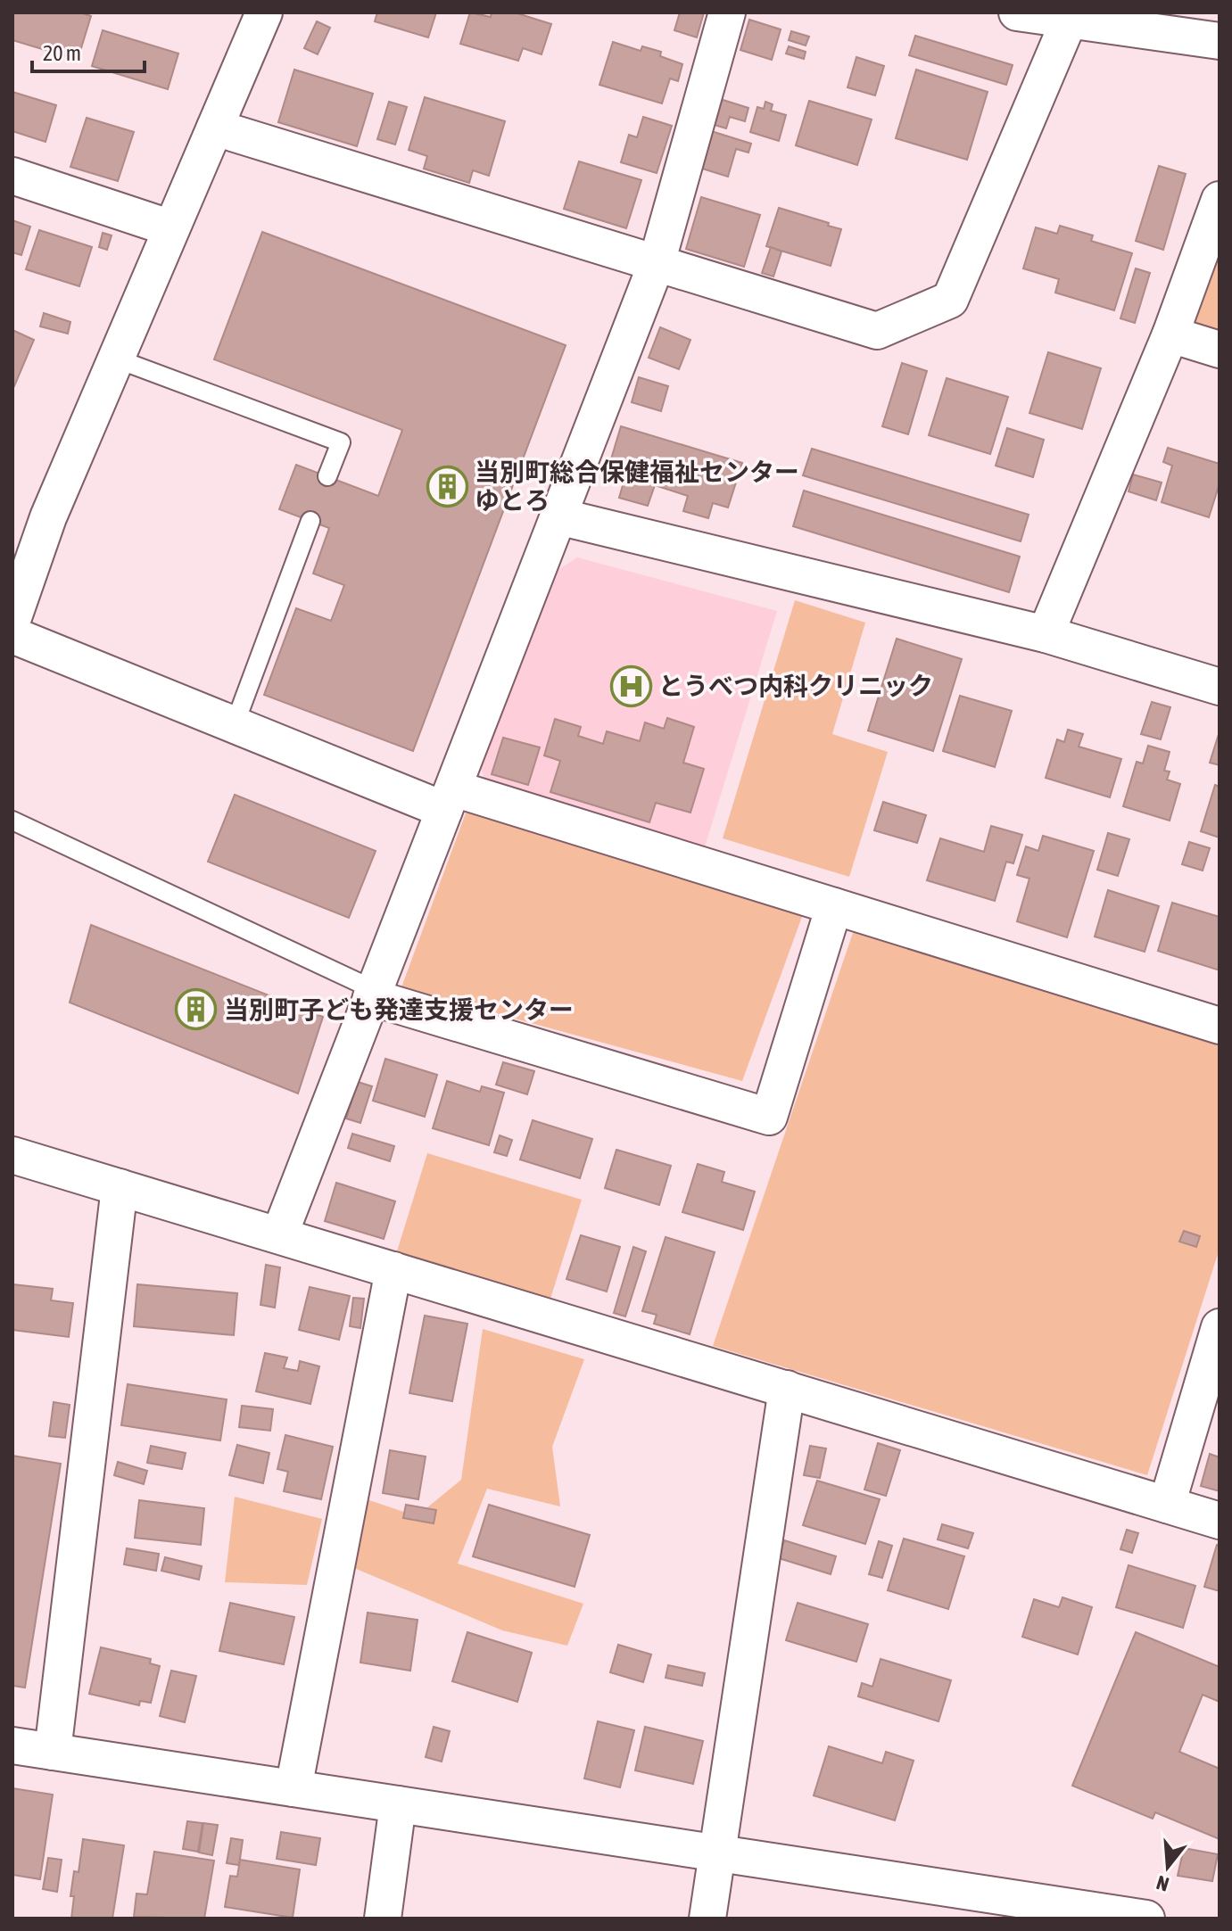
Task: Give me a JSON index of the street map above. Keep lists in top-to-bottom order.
{
  "places": {
    "building": ["当別町総合保健福祉センター ゆとろ", "当別町子ども発達支援センター"],
    "hospital": ["とうべつ内科クリニック"]
  },
  "scale_bar": "20 m",
  "north": "bottom"
}
